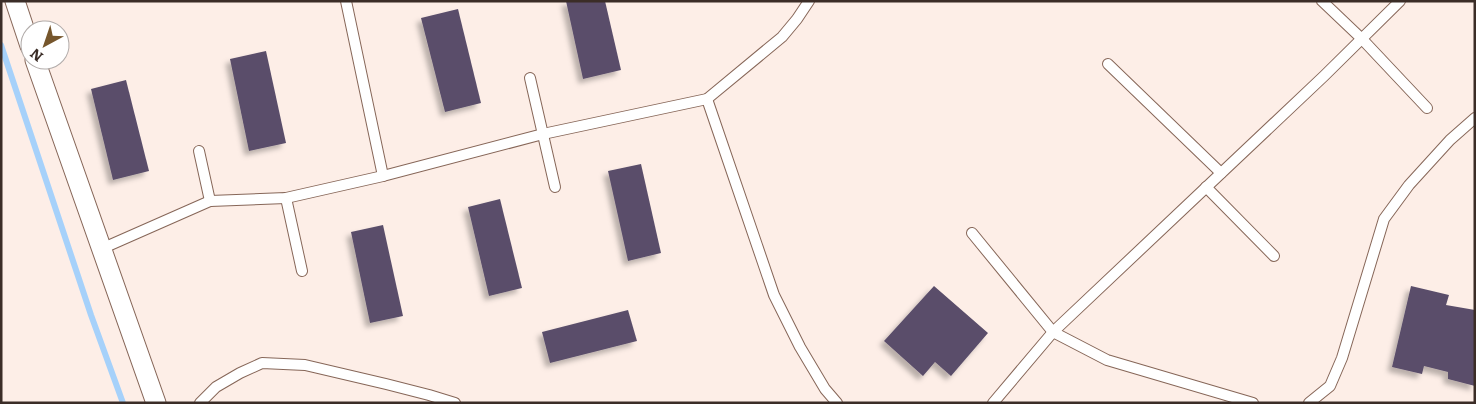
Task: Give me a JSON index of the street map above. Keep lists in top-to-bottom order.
{
  "north": "bottom left"
}
